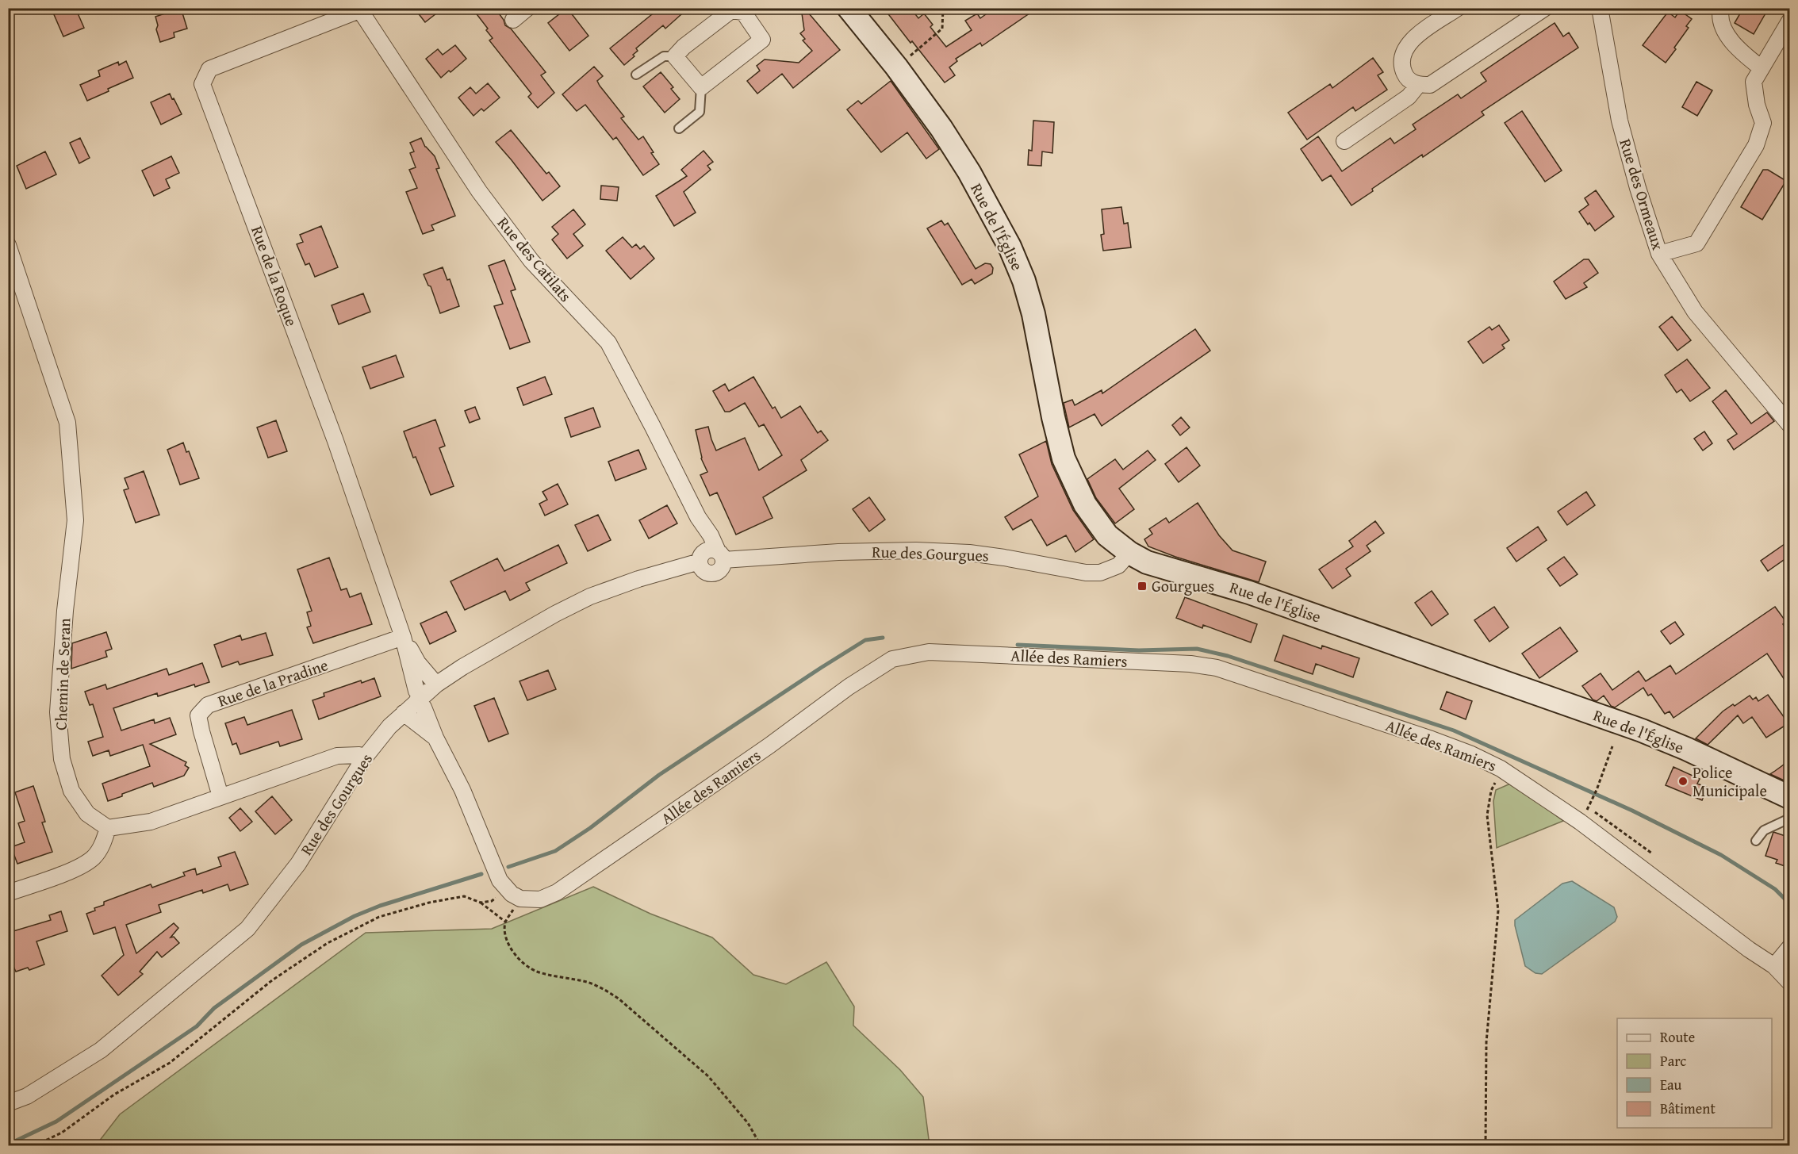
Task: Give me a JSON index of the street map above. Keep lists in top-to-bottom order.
{
  "streets": {
    "main road": ["Rue de l'Église"],
    "street": [
      "Rue des Ormeaux",
      "Rue des Catilats",
      "Rue de la Roque",
      "Rue des Gourgues",
      "Allée des Ramiers",
      "Chemin de Seran",
      "Rue de la Pradine"
    ]
  },
  "crossings": [
    ["Rue de l'Église", "Rue des Gourgues"],
    ["Rue des Catilats", "Rue de la Roque"],
    ["Rue des Catilats", "Rue des Gourgues"],
    ["Rue de la Roque", "Rue des Gourgues"],
    ["Rue de la Roque", "Rue de la Pradine"]
  ],
  "places": {
    "transit": ["Gourgues"],
    "other": ["Police Municipale"]
  },
  "legend": [
    "Route",
    "Parc",
    "Eau",
    "Bâtiment"
  ]
}
